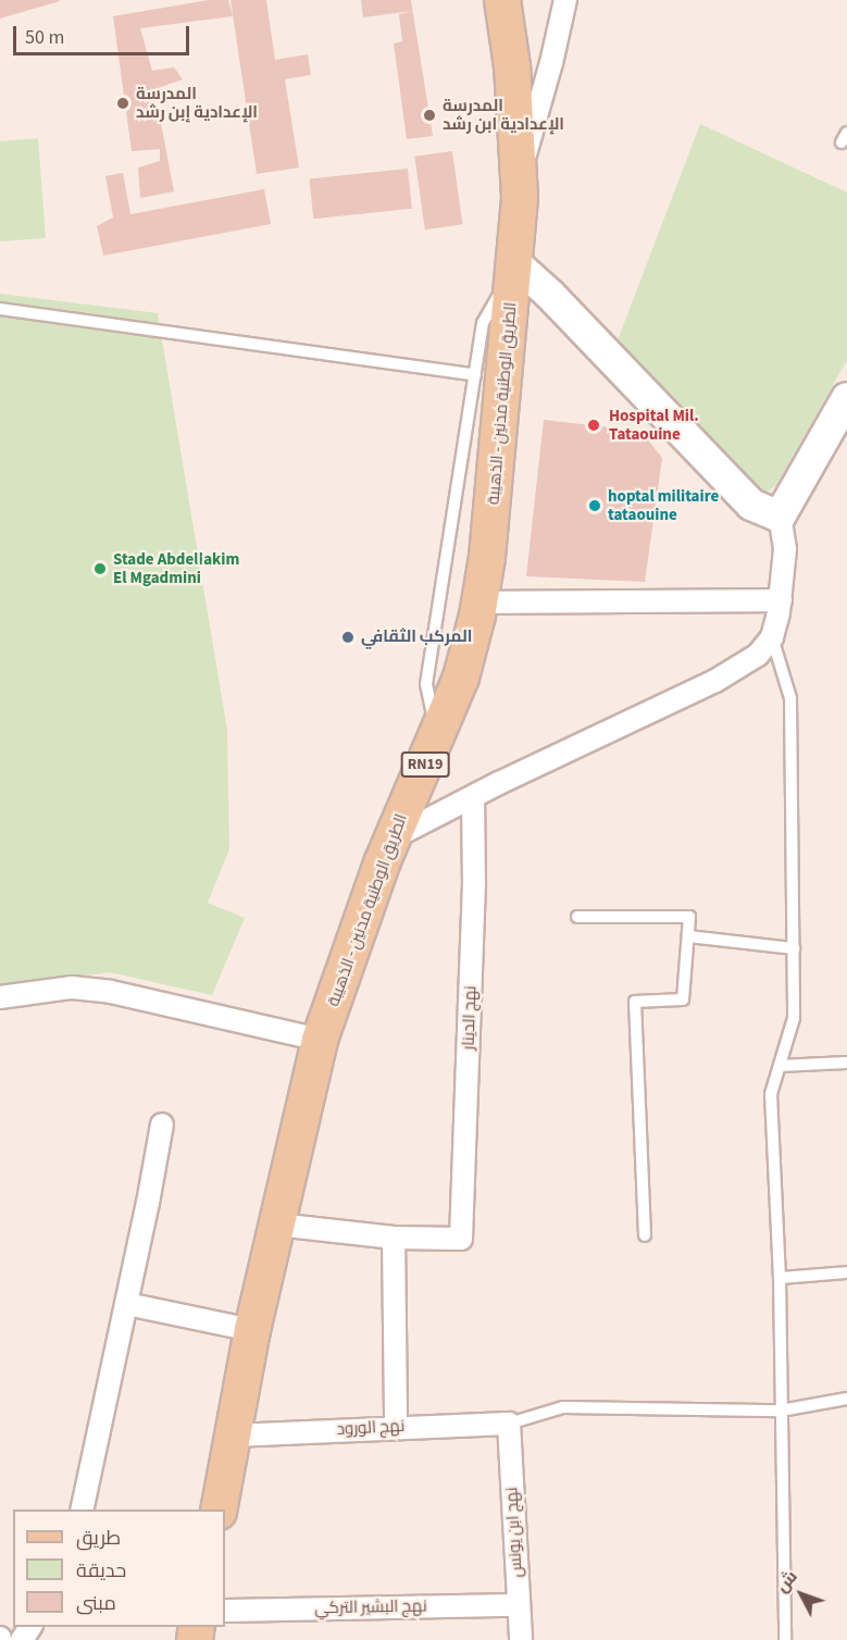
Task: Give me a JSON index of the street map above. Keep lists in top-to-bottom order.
{
  "streets": {
    "main road": ["الطريق الوطنية مدنين - الذهيبة", "RN19"],
    "street": [
      "نهج الدينار",
      "نهج الورود",
      "نهج ابن يونس",
      "نهج البشير التركي"
    ]
  },
  "crossings": [
    ["الطريق الوطنية مدنين - الذهيبة", "نهج الورود"],
    ["نهج الورود", "نهج ابن يونس"],
    ["نهج ابن يونس", "نهج البشير التركي"]
  ],
  "places": [
    "المدرسة الإعدادية إبن رشد",
    "المدرسة الإعدادية ابن رشد",
    "Hospital Mil. Tataouine",
    "hoptal militaire tataouine",
    "Stade Abdelاakim El Mgadmini",
    "المركب الثقافي"
  ],
  "legend": ["طريق", "حديقة", "مبنى"],
  "scale_bar": "50 m",
  "north": "top left"
}
